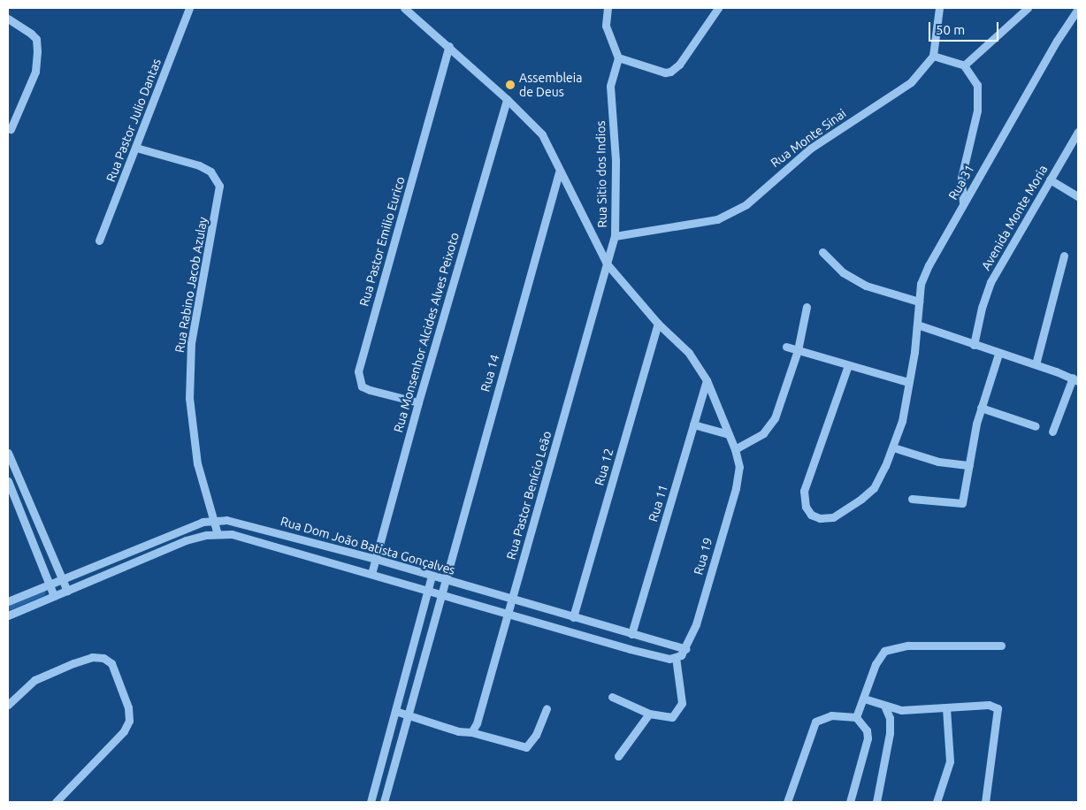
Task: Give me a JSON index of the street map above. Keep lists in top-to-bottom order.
{
  "streets": {
    "street": [
      "Rua Pastor Julio Dantas",
      "Rua Monte Sinai",
      "Rua Sitio dos Indios",
      "Rua 31",
      "Avenida Monte Moria",
      "Rua Pastor Emilio Eurico",
      "Rua Rabino Jacob Azulay",
      "Rua Monsenhor Alcides Alves Peixoto",
      "Rua 14",
      "Rua 12",
      "Rua Pastor Benício Leão",
      "Rua 11",
      "Rua Dom João Batista Gonçalves",
      "Rua 19"
    ]
  },
  "crossings": [
    ["Rua Pastor Julio Dantas", "Rua Rabino Jacob Azulay"],
    ["Rua Monte Sinai", "Rua Sitio dos Indios"],
    ["Rua Sitio dos Indios", "Rua Pastor Benício Leão"],
    ["Rua Pastor Emilio Eurico", "Rua Monsenhor Alcides Alves Peixoto"],
    ["Rua Rabino Jacob Azulay", "Rua Dom João Batista Gonçalves"],
    ["Rua Monsenhor Alcides Alves Peixoto", "Rua Dom João Batista Gonçalves"],
    ["Rua 14", "Rua Dom João Batista Gonçalves"],
    ["Rua 12", "Rua Dom João Batista Gonçalves"],
    ["Rua Pastor Benício Leão", "Rua Dom João Batista Gonçalves"],
    ["Rua 11", "Rua Dom João Batista Gonçalves"],
    ["Rua Dom João Batista Gonçalves", "Rua 19"]
  ],
  "places": ["Assembleia de Deus"],
  "scale_bar": "50 m"
}
